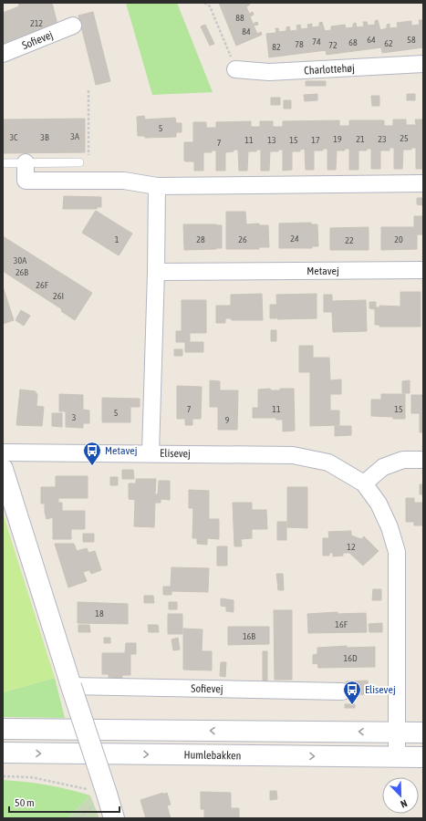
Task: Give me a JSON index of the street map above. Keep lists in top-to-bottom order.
{
  "streets": {
    "street": [
      "Sofievej",
      "Charlottehøj",
      "Metavej",
      "Elisevej",
      "Humlebakken"
    ]
  },
  "crossings": [
    ["Elisevej", "Humlebakken"]
  ],
  "places": {
    "bus stop": ["Metavej", "Elisevej"]
  },
  "house_numbers": [
    "88",
    "212",
    "84",
    "64",
    "58",
    "74",
    "68",
    "62",
    "78",
    "72",
    "82",
    "5",
    "3A",
    "3C",
    "3B",
    "25",
    "19",
    "21",
    "23",
    "11",
    "13",
    "15",
    "17",
    "7",
    "24",
    "1",
    "28",
    "26",
    "20",
    "22",
    "30A",
    "26B",
    "26F",
    "26I",
    "7",
    "11",
    "15",
    "5",
    "3",
    "9",
    "12",
    "18",
    "16F",
    "16B",
    "16D"
  ],
  "scale_bar": "50 m",
  "north": "bottom right"
}
